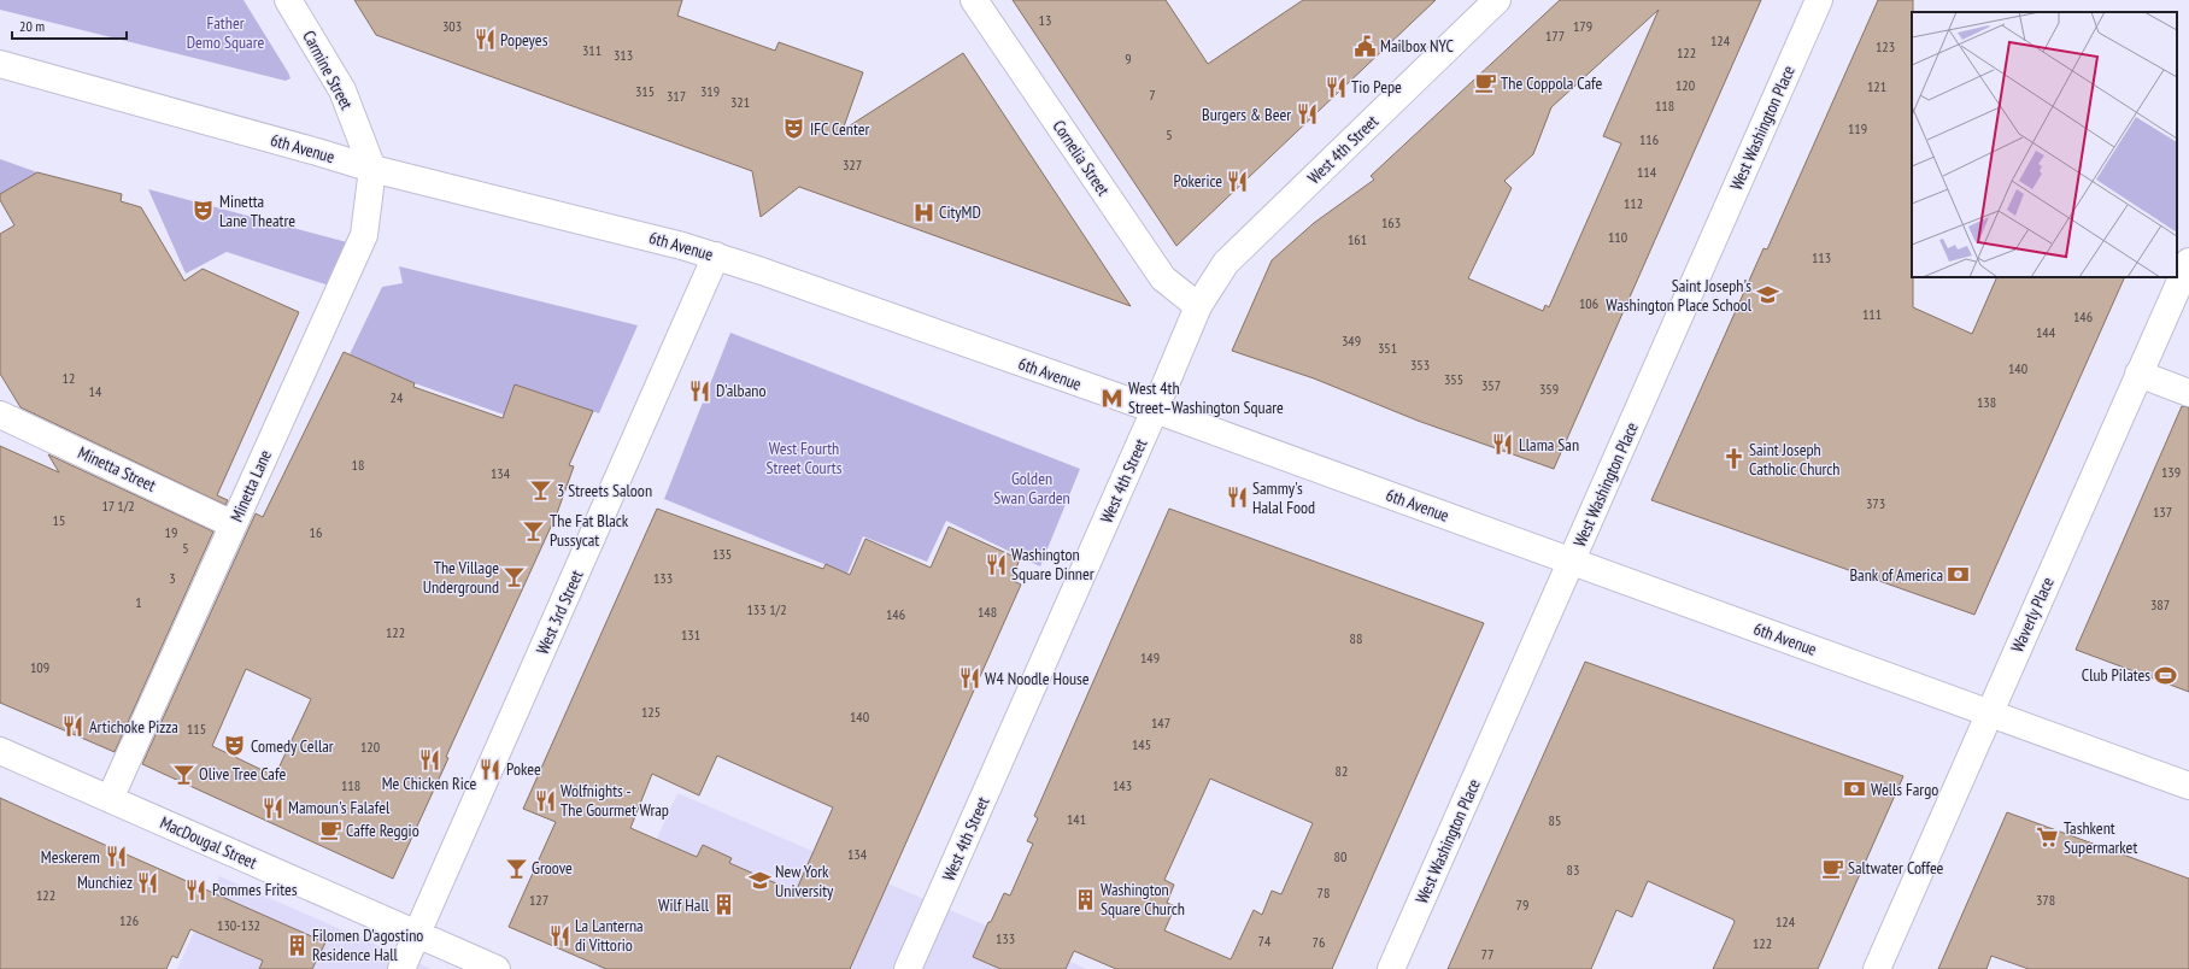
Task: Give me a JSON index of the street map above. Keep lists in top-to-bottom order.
{
  "streets": {
    "street": [
      "Carmine Street",
      "West Washington Place",
      "6th Avenue",
      "West 4th Street",
      "Cornelia Street",
      "Minetta Street",
      "Minetta Lane",
      "West 3rd Street",
      "Waverly Place",
      "MacDougal Street"
    ]
  },
  "crossings": [
    ["Carmine Street", "6th Avenue"],
    ["Carmine Street", "Minetta Lane"],
    ["West Washington Place", "6th Avenue"],
    ["6th Avenue", "West 4th Street"],
    ["6th Avenue", "Minetta Lane"],
    ["6th Avenue", "West 3rd Street"],
    ["6th Avenue", "Waverly Place"],
    ["West 4th Street", "Cornelia Street"],
    ["Minetta Street", "Minetta Lane"],
    ["Minetta Lane", "MacDougal Street"],
    ["West 3rd Street", "MacDougal Street"]
  ],
  "parks": ["Father Demo Square", "West Fourth Street Courts", "Golden Swan Garden"],
  "places": {
    "restaurant": [
      "Popeyes",
      "Tio Pepe",
      "Burgers & Beer",
      "Pokerice",
      "D'albano",
      "Llama San",
      "Sammy's Halal Food",
      "Washington Square Dinner",
      "W4 Noodle House",
      "Artichoke Pizza",
      "Me Chicken Rice",
      "Pokee",
      "Wolfnights - The Gourmet Wrap",
      "Mamoun's Falafel",
      "Meskerem",
      "Munchiez",
      "Pommes Frites",
      "La Lanterna di Vittorio"
    ],
    "public building": ["Mailbox NYC"],
    "cafe": ["The Coppola Cafe", "Caffe Reggio", "Saltwater Coffee"],
    "theatre": ["IFC Center", "Minetta Lane Theatre", "Comedy Cellar"],
    "hospital": ["CityMD"],
    "school or university": ["Saint Joseph's Washington Place School", "New York University"],
    "metro station": ["West 4th Street–Washington Square"],
    "church": ["Saint Joseph Catholic Church"],
    "bar": [
      "3 Streets Saloon",
      "The Fat Black Pussycat",
      "The Village Underground",
      "Olive Tree Cafe",
      "Groove"
    ],
    "bank": ["Bank of America", "Wells Fargo"],
    "sports": ["Club Pilates"],
    "supermarket": ["Tashkent Supermarket"],
    "building": ["Washington Square Church", "Wilf Hall", "Filomen D'agostino Residence Hall"]
  },
  "house_numbers": [
    "13",
    "303",
    "179",
    "177",
    "124",
    "123",
    "311",
    "122",
    "313",
    "9",
    "120",
    "121",
    "315",
    "319",
    "7",
    "317",
    "321",
    "118",
    "119",
    "5",
    "116",
    "327",
    "114",
    "112",
    "163",
    "110",
    "161",
    "113",
    "106",
    "111",
    "146",
    "144",
    "349",
    "351",
    "353",
    "140",
    "12",
    "355",
    "357",
    "359",
    "14",
    "24",
    "138",
    "18",
    "139",
    "134",
    "373",
    "17 1/2",
    "137",
    "15",
    "19",
    "16",
    "5",
    "135",
    "3",
    "133",
    "1",
    "387",
    "133 1/2",
    "148",
    "146",
    "122",
    "131",
    "88",
    "149",
    "109",
    "125",
    "140",
    "147",
    "115",
    "145",
    "120",
    "82",
    "118",
    "143",
    "141",
    "85",
    "134",
    "80",
    "83",
    "78",
    "122",
    "127",
    "378",
    "79",
    "126",
    "124",
    "130-132",
    "133",
    "74",
    "76",
    "122",
    "77"
  ],
  "scale_bar": "20 m"
}
